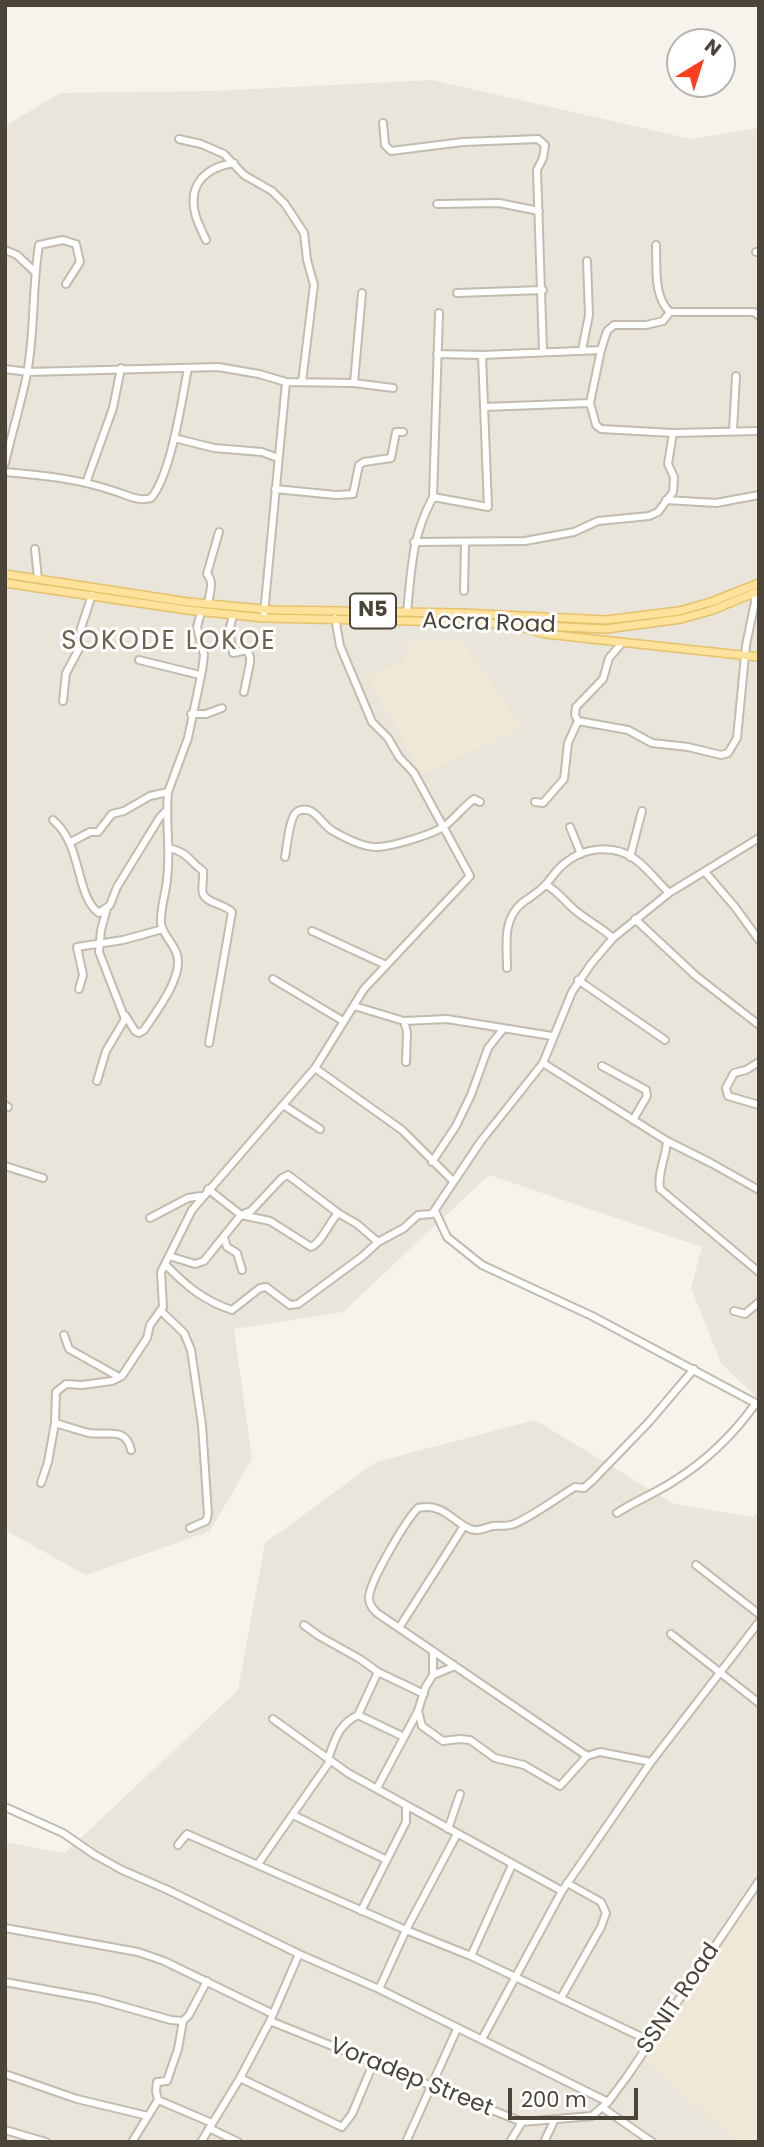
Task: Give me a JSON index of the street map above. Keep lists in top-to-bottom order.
{
  "streets": {
    "main road": ["N5", "Accra Road"],
    "street": ["SSNIT Road", "Voradep Street"]
  },
  "districts": ["SOKODE LOKOE"],
  "scale_bar": "200 m",
  "north": "top right"
}
